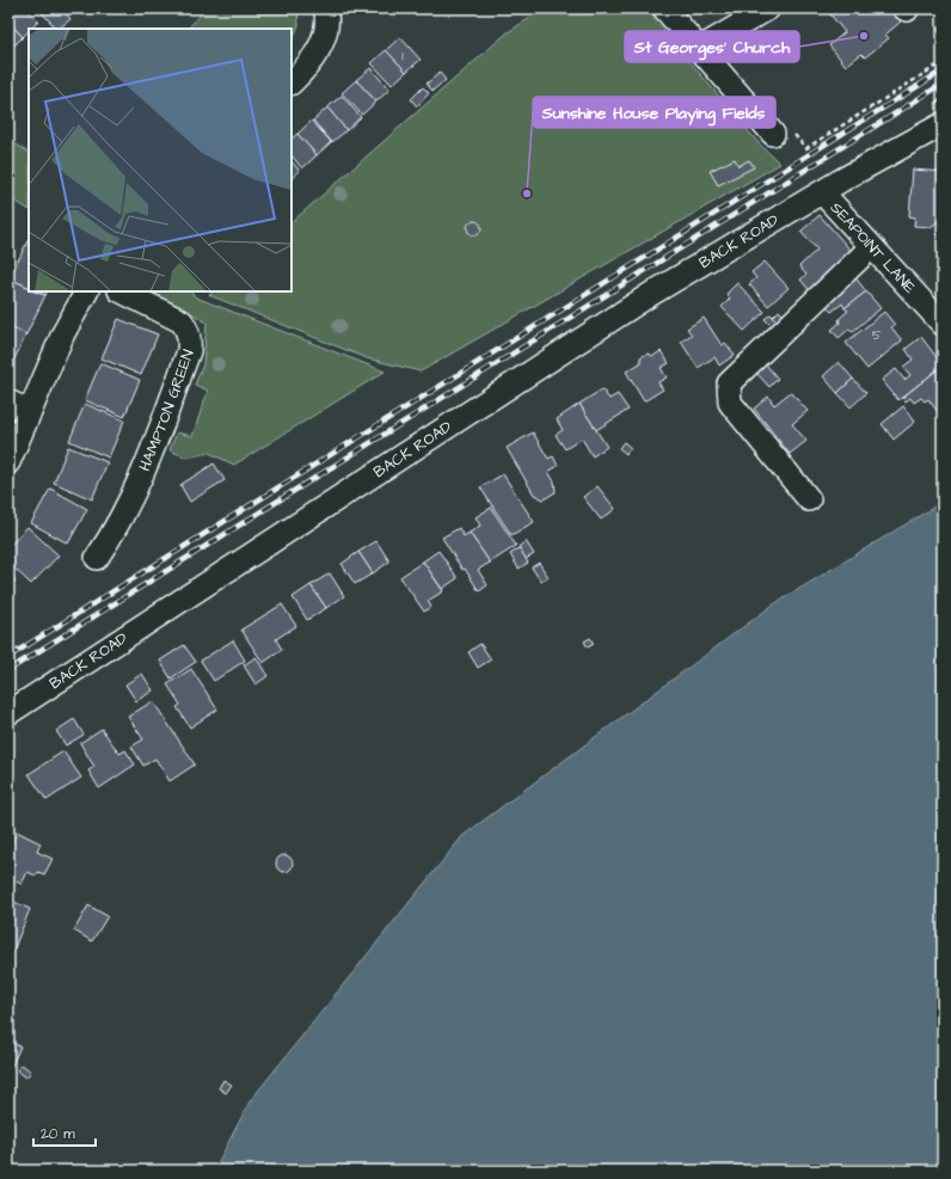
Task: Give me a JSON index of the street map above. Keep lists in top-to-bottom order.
{
  "streets": {
    "street": ["BACK ROAD", "SEAPOINT LANE", "HAMPTON GREEN"]
  },
  "crossings": [
    ["BACK ROAD", "SEAPOINT LANE"]
  ],
  "places": ["St Georges' Church", "Sunshine House Playing Fields"],
  "house_numbers": ["1", "5"],
  "scale_bar": "20 m"
}
